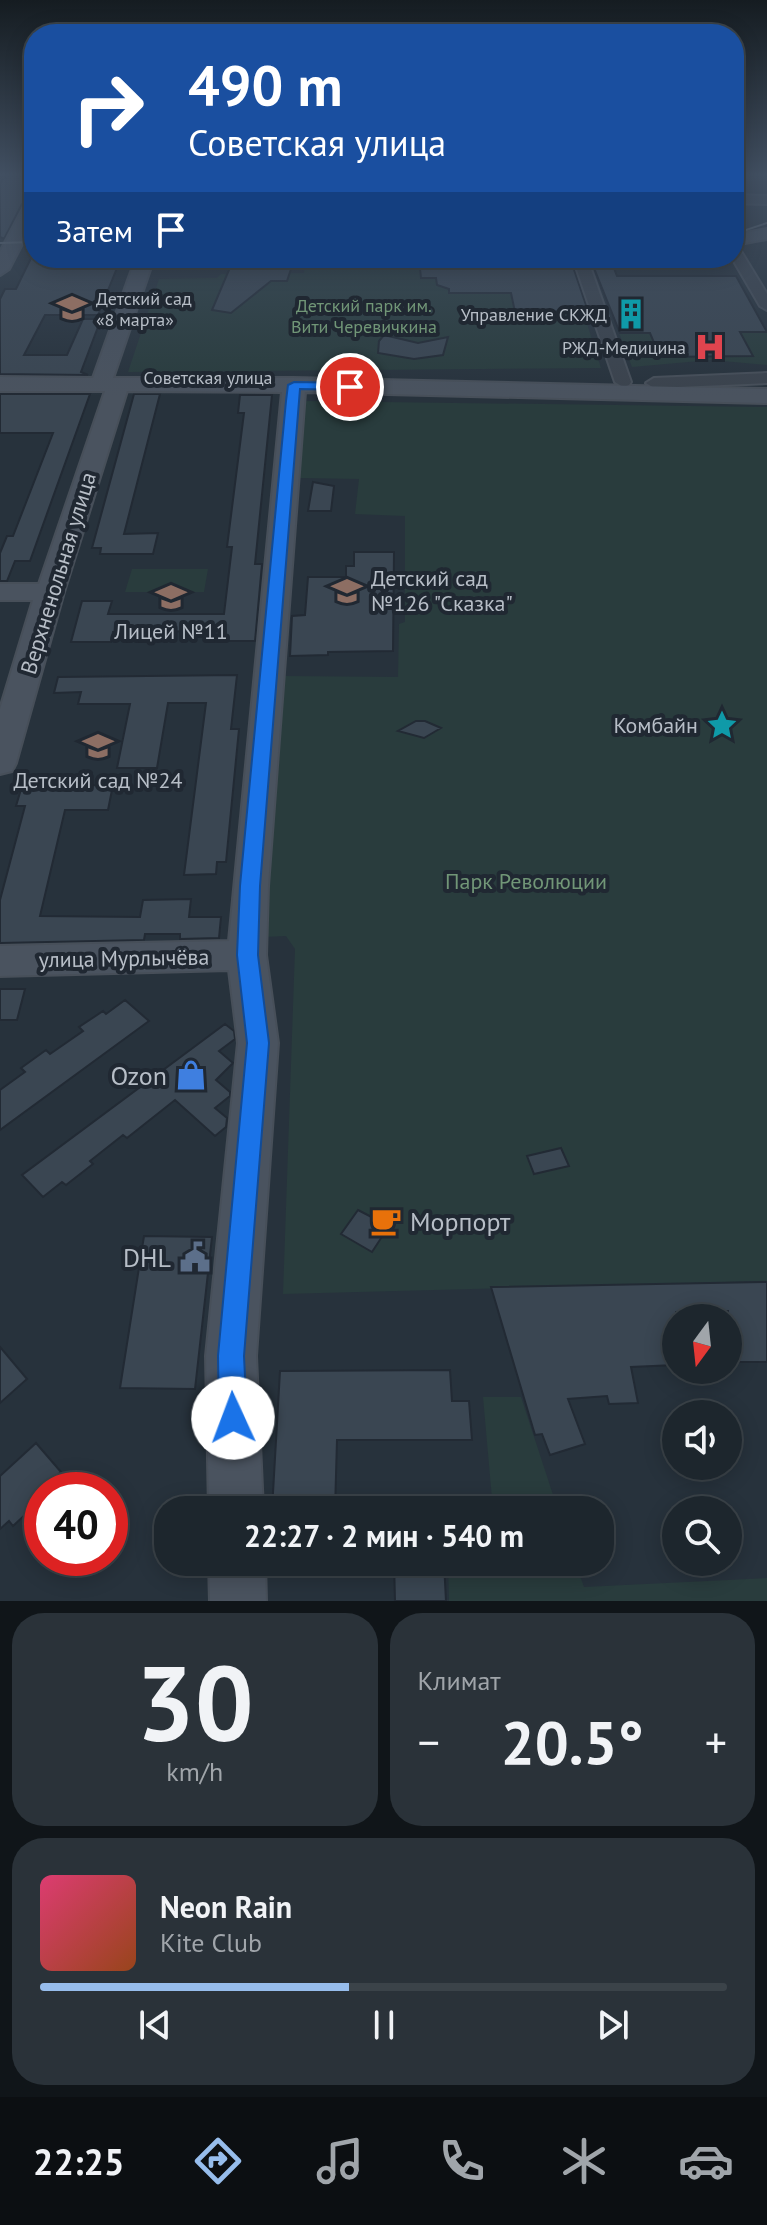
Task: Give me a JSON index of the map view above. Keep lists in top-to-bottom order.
{
  "streets": {
    "street": ["Советская улица", "Верхненольная улица", "улица Мурлычёва"]
  },
  "crossings": [
    ["Советская улица", "Верхненольная улица"]
  ],
  "parks": ["Детский парк им. Вити Черевичкина", "Парк Революции"],
  "places": {
    "school or university": [
      "Детский сад «8 марта»",
      "Детский сад №126 \"Сказка\"",
      "Лицей №11",
      "Детский сад №24"
    ],
    "building": ["Управление СКЖД"],
    "hospital": ["РЖД-Медицина"],
    "place": ["Комбайн"],
    "shop": ["Ozon"],
    "cafe": ["Морпорт"],
    "public building": ["DHL"]
  },
  "north": "bottom",
  "page": {
    "turn": ["490 m", "Советская улица"],
    "then": "Затем",
    "limit": "40",
    "trip": "22:27 · 2 мин · 540 m",
    "tile": [
      ["30", "km/h"],
      "Климат"
    ],
    "heat": ["−", "20.5°", "+"],
    "song": ["Neon Rain", "Kite Club"],
    "tabs": "22:25"
  }
}
